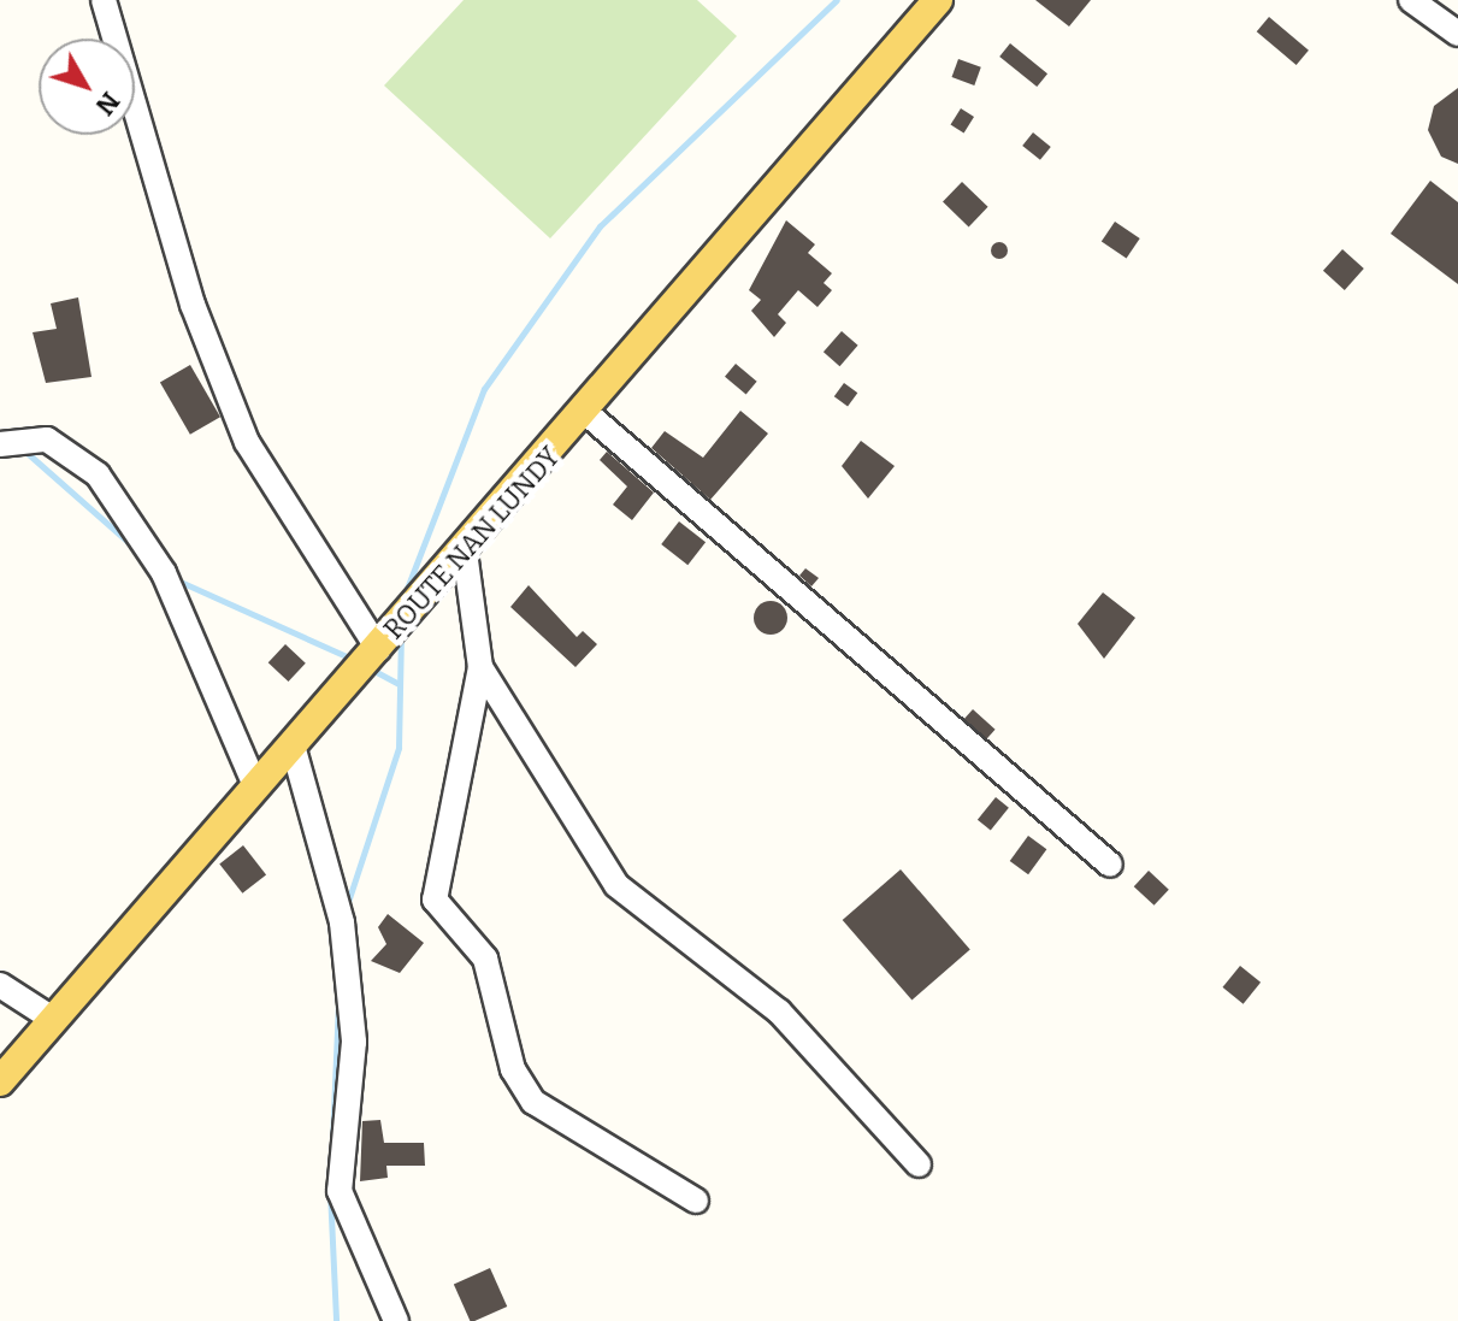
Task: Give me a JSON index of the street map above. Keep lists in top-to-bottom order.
{
  "streets": {
    "main road": ["ROUTE NAN LUNDY"]
  },
  "north": "bottom right"
}
